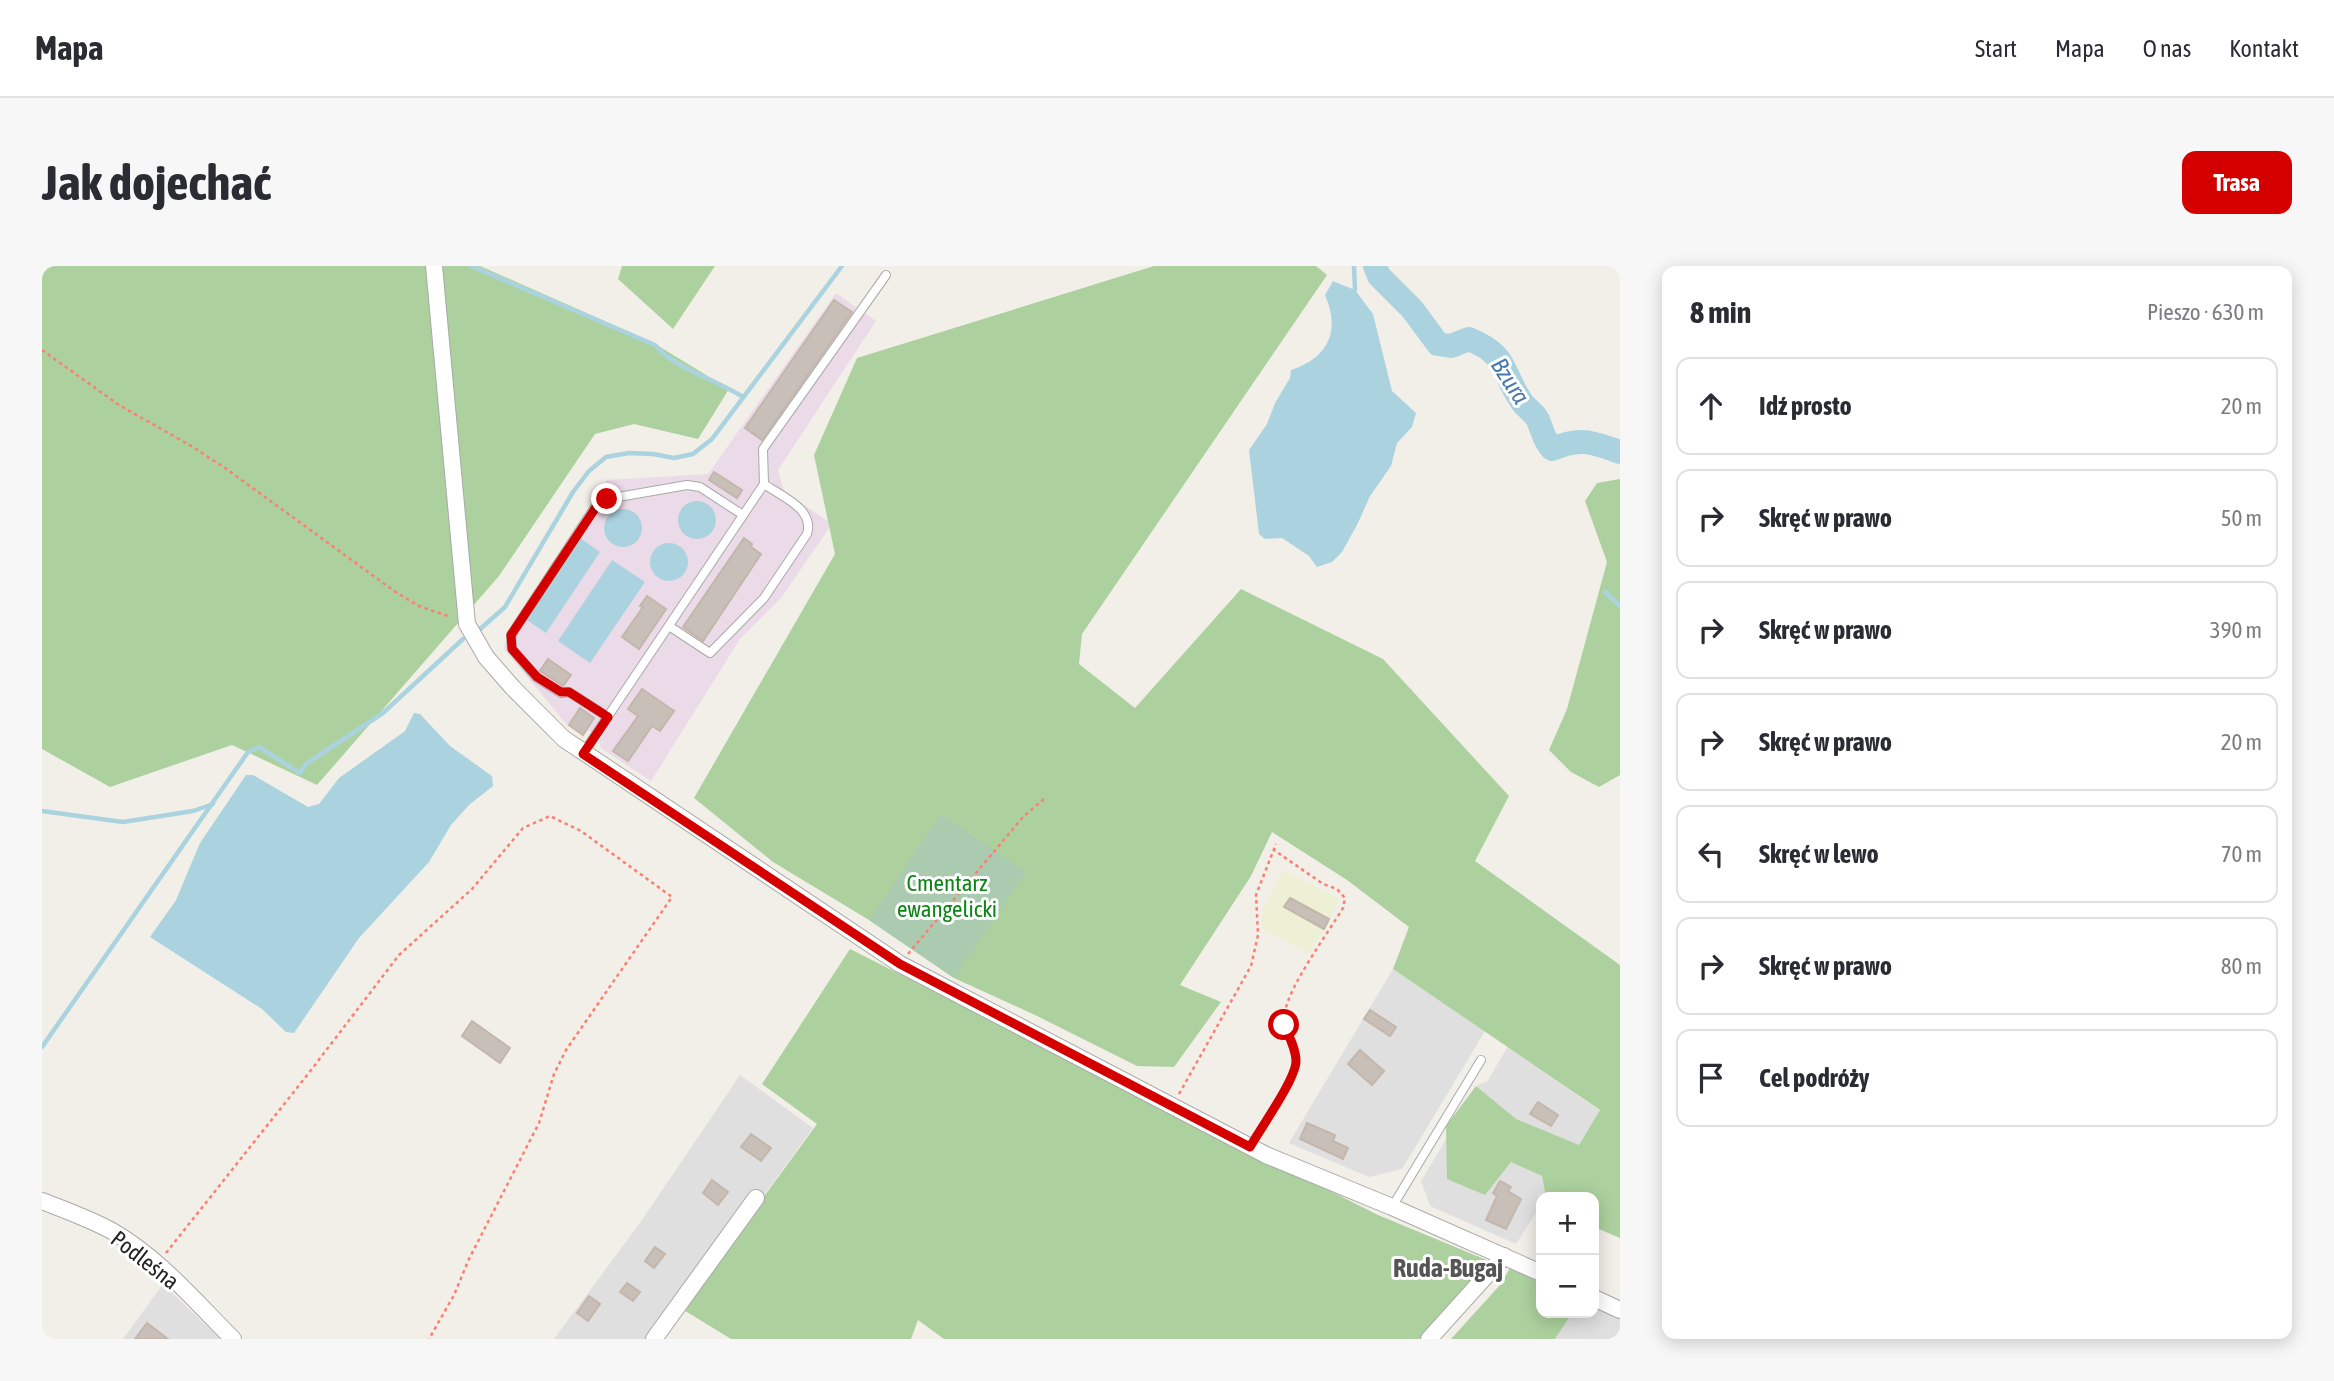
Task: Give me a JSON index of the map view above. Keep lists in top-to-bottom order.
{
  "streets": {
    "street": ["Podleśna"]
  },
  "districts": ["Ruda-Bugaj"],
  "water": ["Bzura"],
  "parks": ["Cmentarz ewangelicki"],
  "page": {
    "header": "Mapa",
    "nav": [
      "Start",
      "Mapa",
      "O nas",
      "Kontakt"
    ],
    "buttons": "Trasa",
    "title": "Jak dojechać",
    "heading": ["8 min", "Pieszo · 630 m"],
    "list": [
      ["Idź prosto", "20 m"],
      ["Skręć w prawo", "50 m"],
      ["Skręć w prawo", "390 m"],
      ["Skręć w prawo", "20 m"],
      ["Skręć w lewo", "70 m"],
      ["Skręć w prawo", "80 m"],
      "Cel podróży"
    ],
    "map_buttons": ["+", "−"]
  }
}
